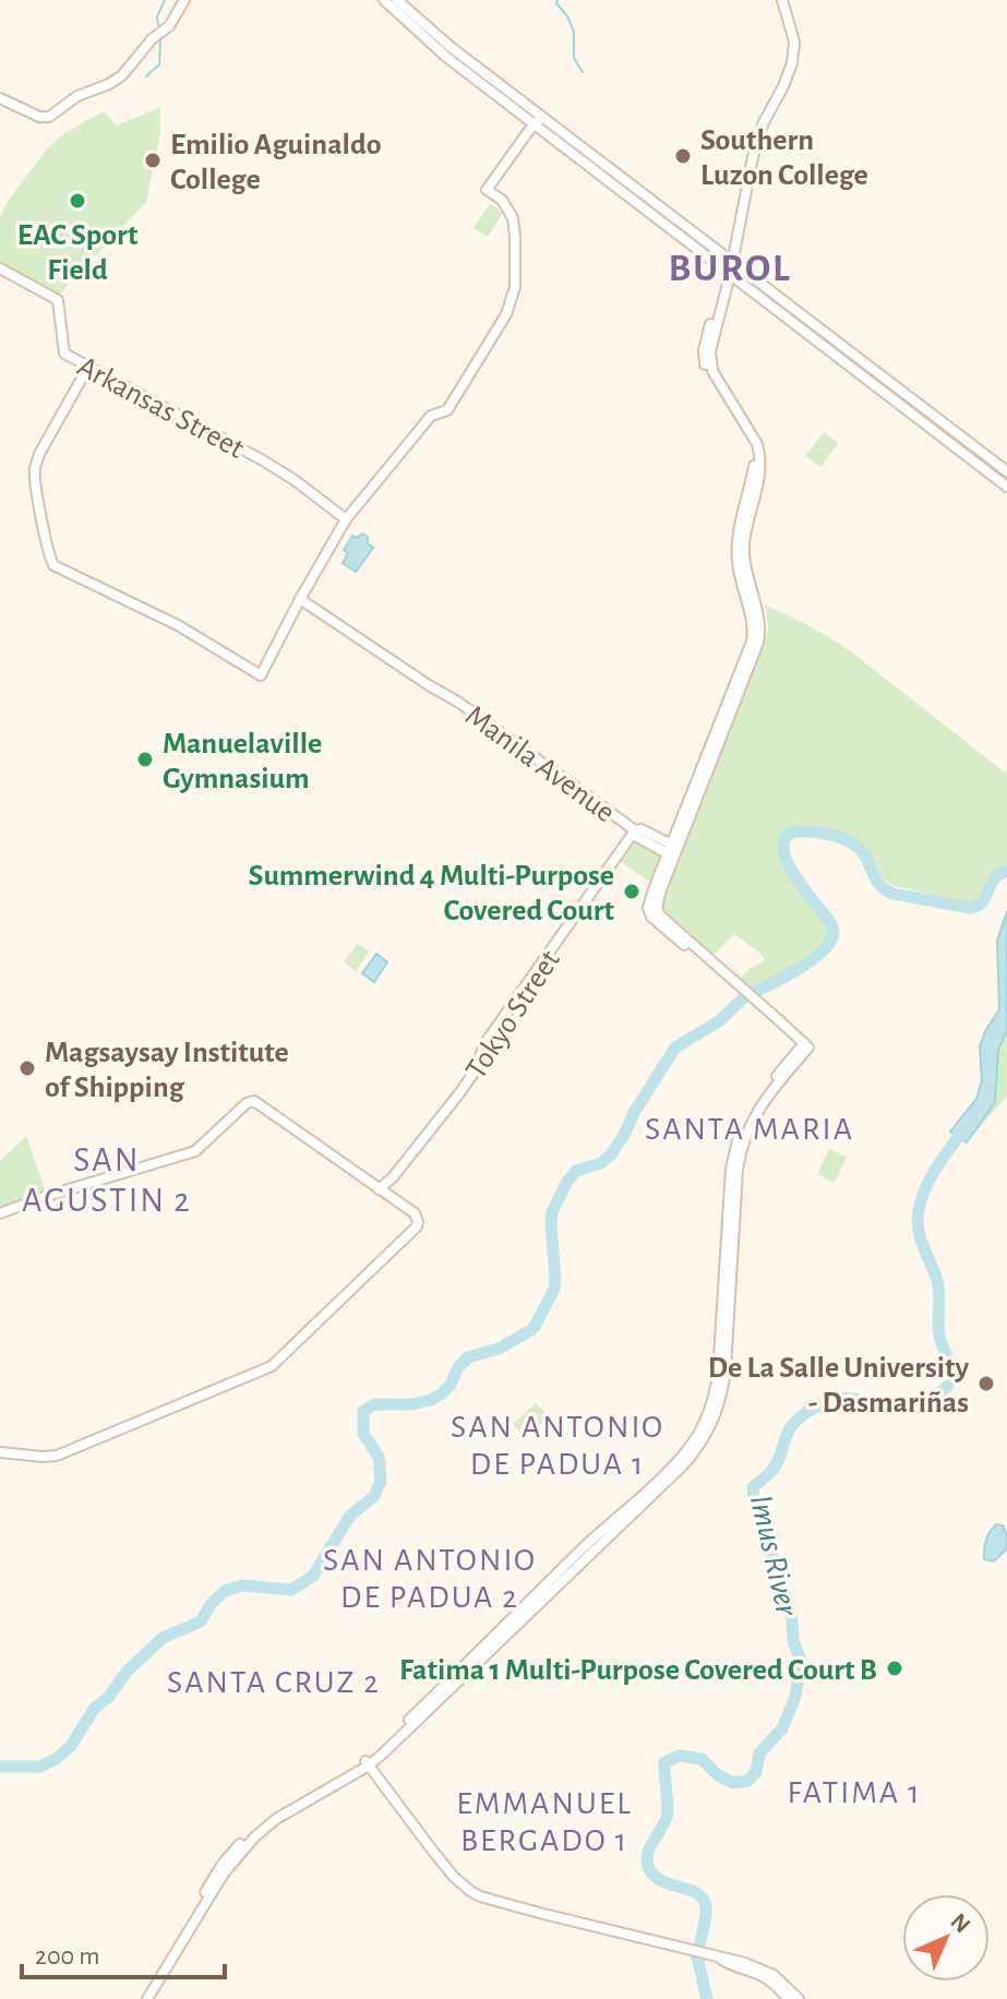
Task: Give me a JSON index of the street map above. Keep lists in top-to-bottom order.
{
  "streets": {
    "street": ["Arkansas Street", "Manila Avenue", "Tokyo Street"]
  },
  "crossings": [
    ["Manila Avenue", "Tokyo Street"]
  ],
  "districts": [
    "BUROL",
    "SANTA MARIA",
    "SAN AGUSTIN 2",
    "SAN ANTONIO DE PADUA 1",
    "SAN ANTONIO DE PADUA 2",
    "SANTA CRUZ 2",
    "FATIMA 1",
    "EMMANUEL BERGADO 1"
  ],
  "water": ["Imus River"],
  "places": [
    "Southern Luzon College",
    "Emilio Aguinaldo College",
    "EAC Sport Field",
    "Manuelaville Gymnasium",
    "Summerwind 4 Multi-Purpose Covered Court",
    "Magsaysay Institute of Shipping",
    "De La Salle University - Dasmariñas",
    "Fatima 1 Multi-Purpose Covered Court B"
  ],
  "scale_bar": "200 m",
  "north": "top right"
}
